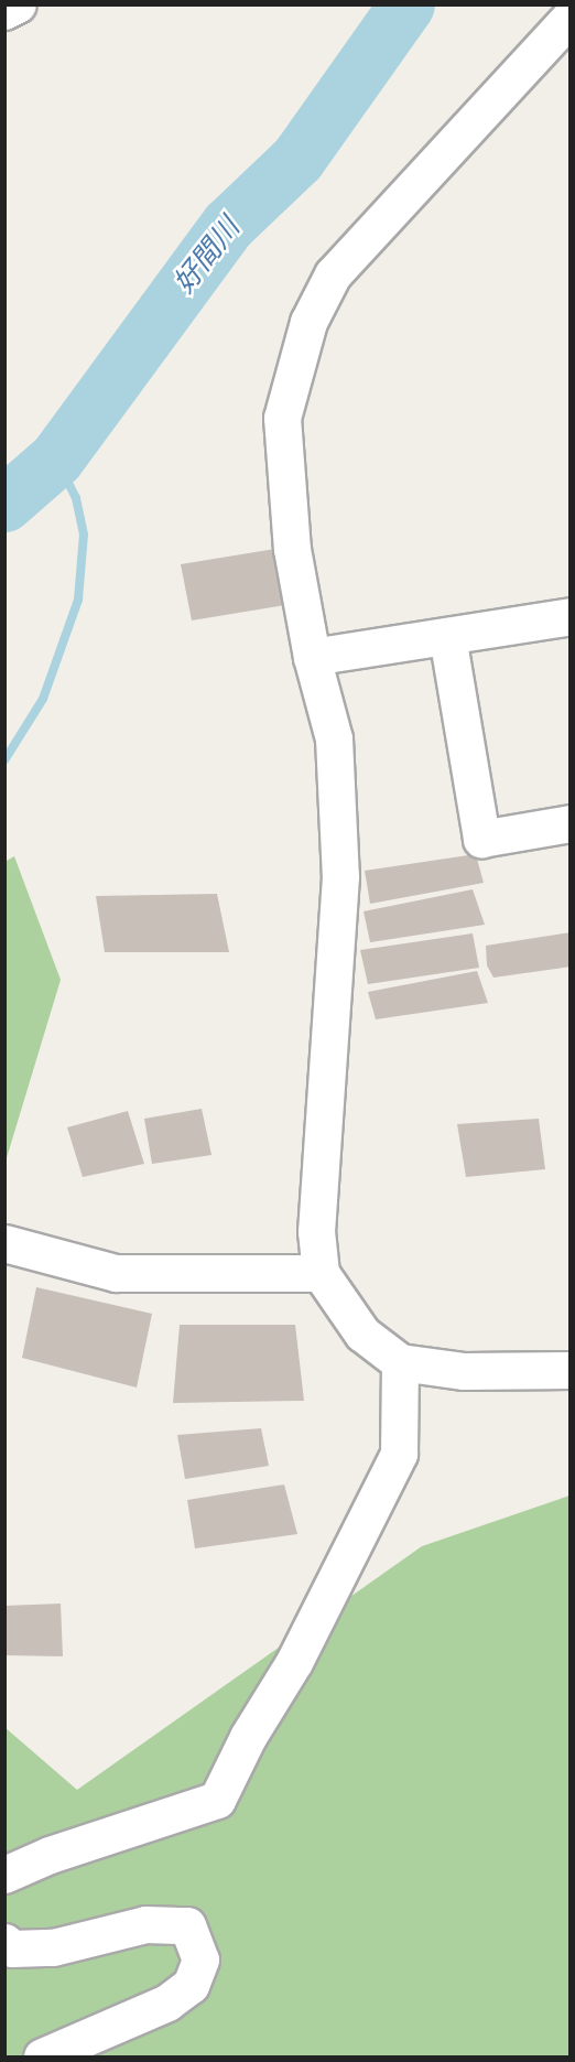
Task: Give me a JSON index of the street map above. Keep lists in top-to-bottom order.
{
  "water": ["好間川"]
}
